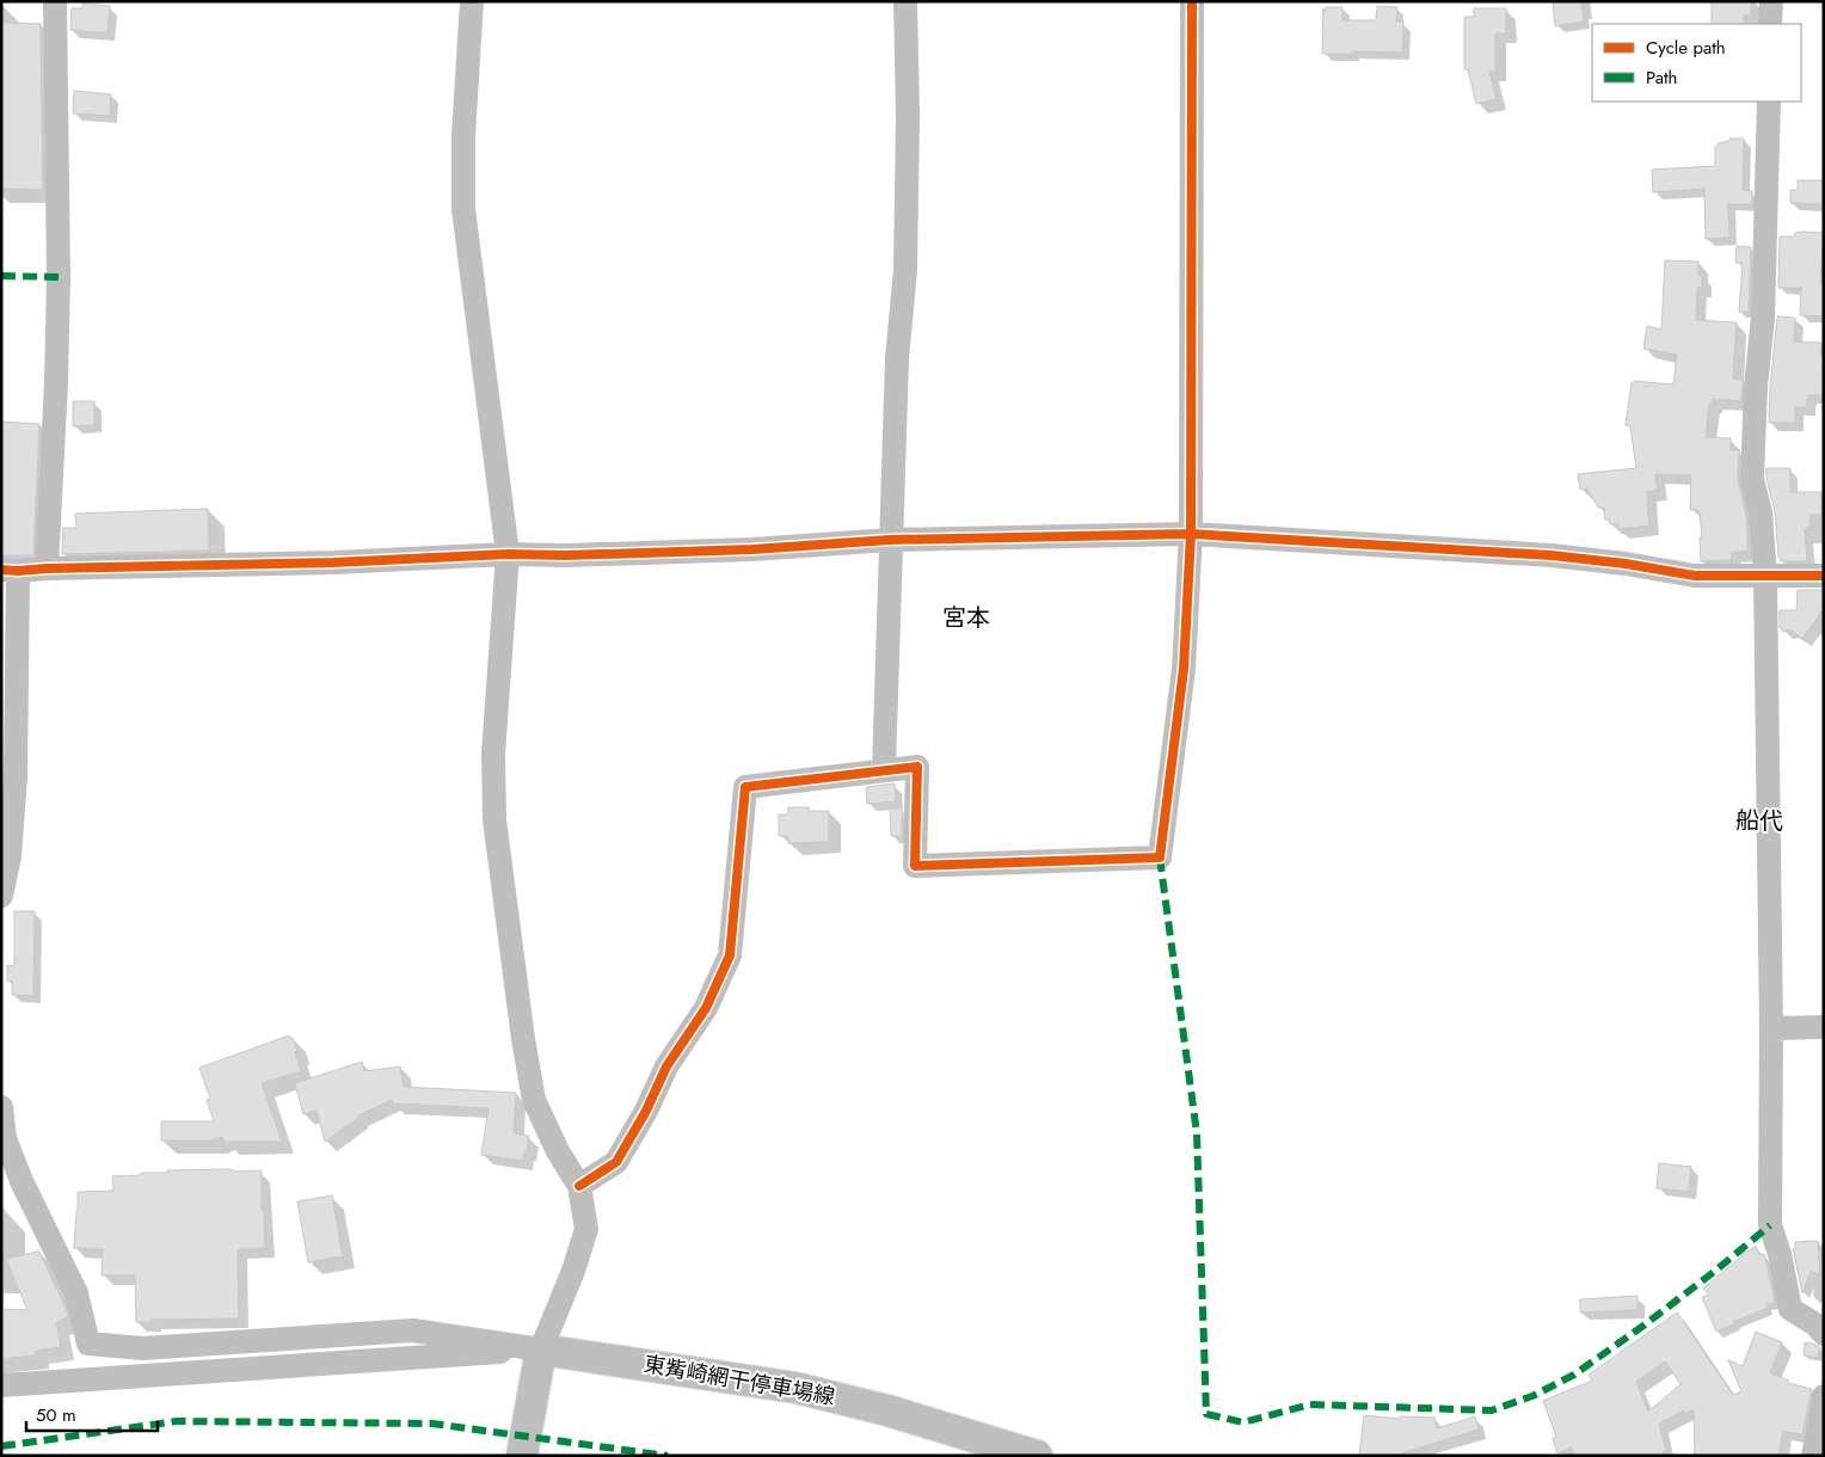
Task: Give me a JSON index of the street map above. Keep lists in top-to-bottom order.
{
  "streets": {
    "main road": ["東觜崎網干停車場線"]
  },
  "districts": ["宮本", "船代"],
  "legend": ["Cycle path", "Path"],
  "scale_bar": "50 m"
}
